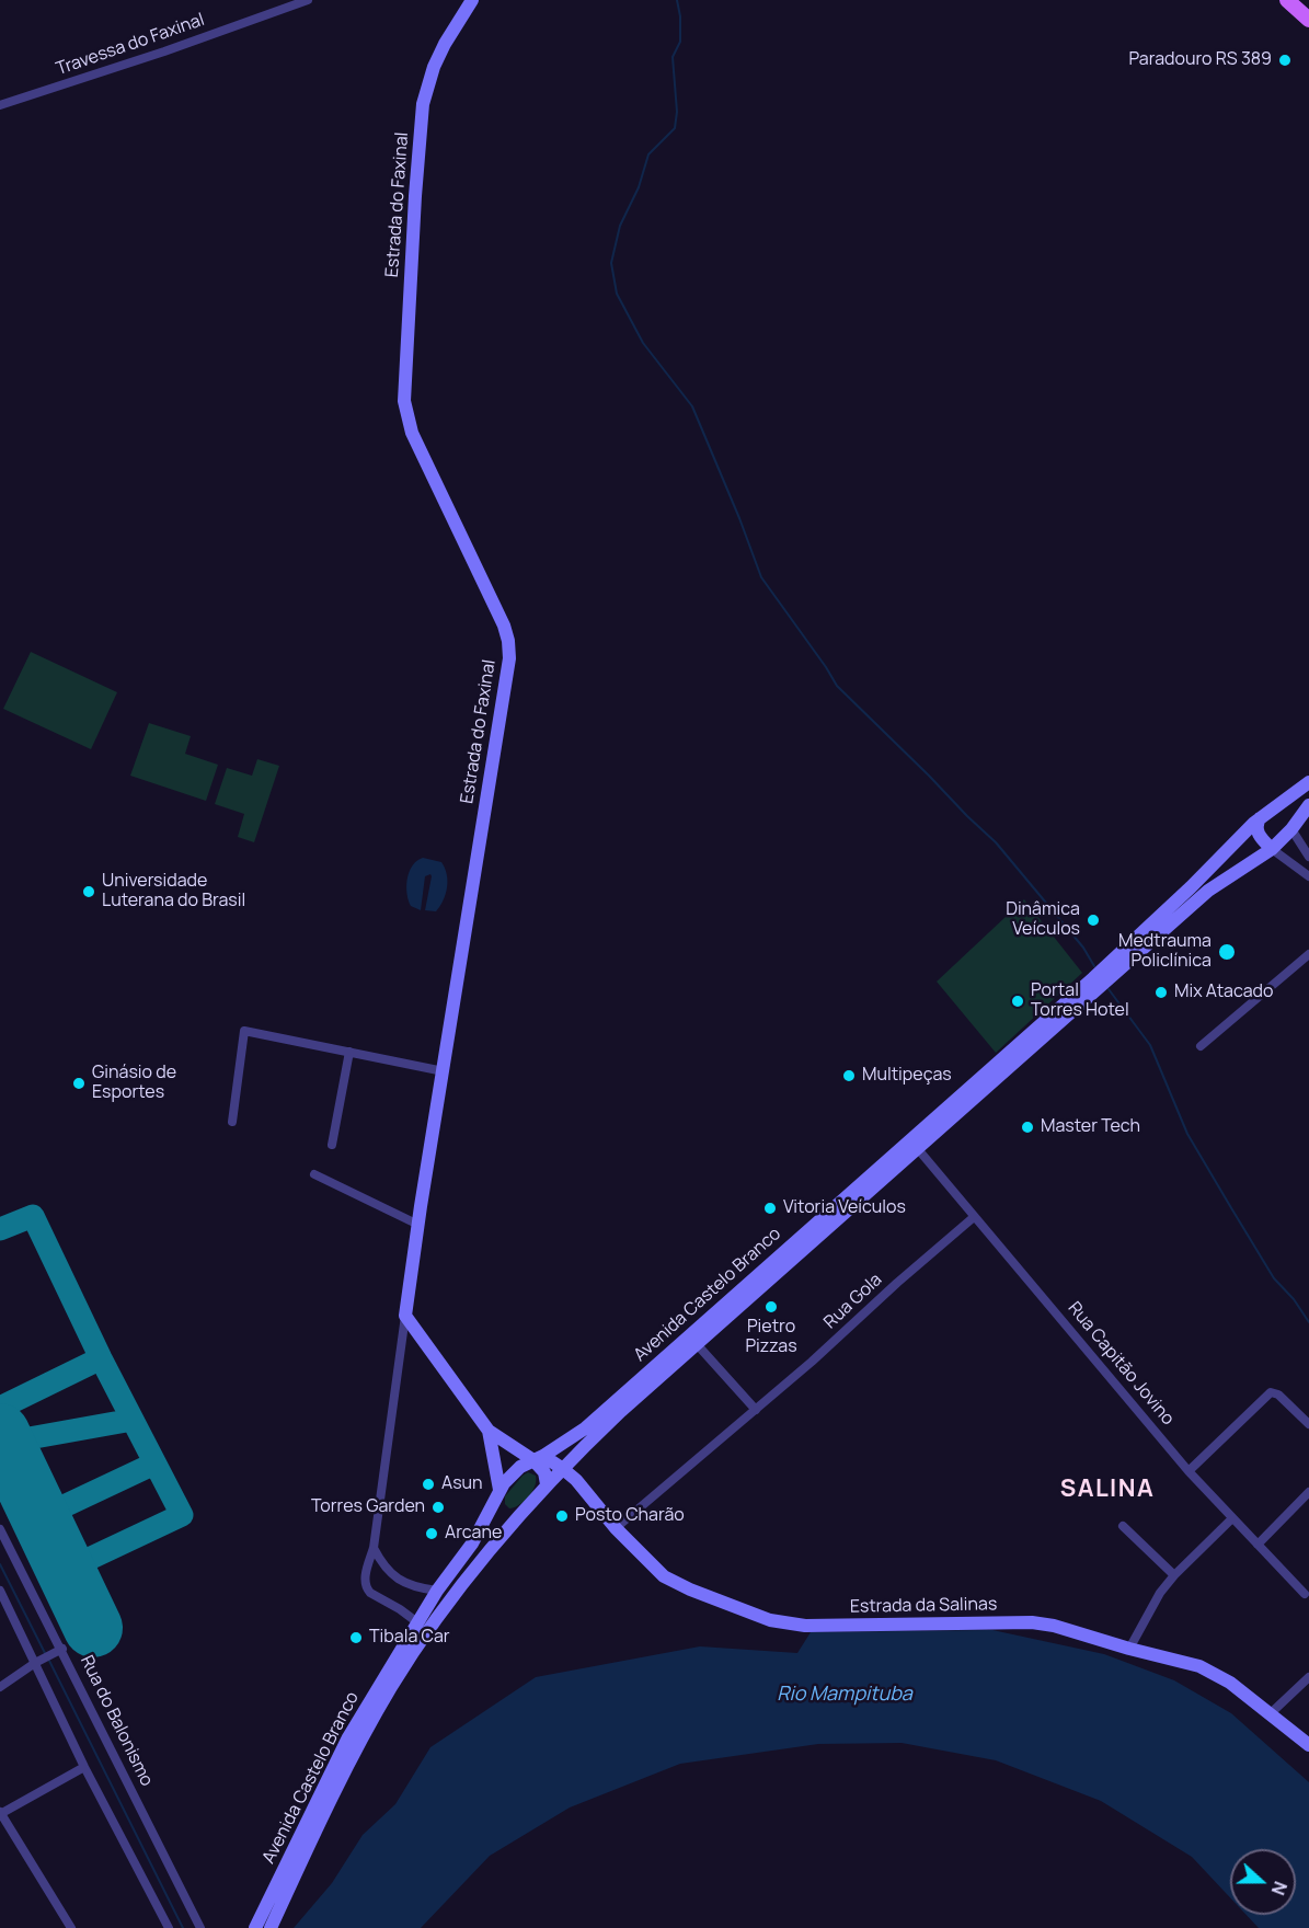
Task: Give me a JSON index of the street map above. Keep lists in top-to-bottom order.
{
  "streets": {
    "main road": ["Estrada do Faxinal", "Avenida Castelo Branco", "Estrada da Salinas"],
    "street": [
      "Travessa do Faxinal",
      "Rua Gola",
      "Rua Capitão Jovino",
      "Rua do Balonismo"
    ]
  },
  "crossings": [
    ["Avenida Castelo Branco", "Rua Capitão Jovino"],
    ["Avenida Castelo Branco", "Estrada da Salinas"],
    ["Rua Gola", "Rua Capitão Jovino"],
    ["Rua Gola", "Estrada da Salinas"]
  ],
  "districts": ["SALINA"],
  "water": ["Rio Mampituba"],
  "places": [
    "Paradouro RS 389",
    "Universidade Luterana do Brasil",
    "Dinâmica Veículos",
    "Medtrauma Policlínica",
    "Mix Atacado",
    "Portal Torres Hotel",
    "Multipeças",
    "Ginásio de Esportes",
    "Master Tech",
    "Vitoria Veículos",
    "Pietro Pizzas",
    "Asun",
    "Torres Garden",
    "Posto Charão",
    "Arcane",
    "Tibala Car"
  ],
  "north": "right"
}
